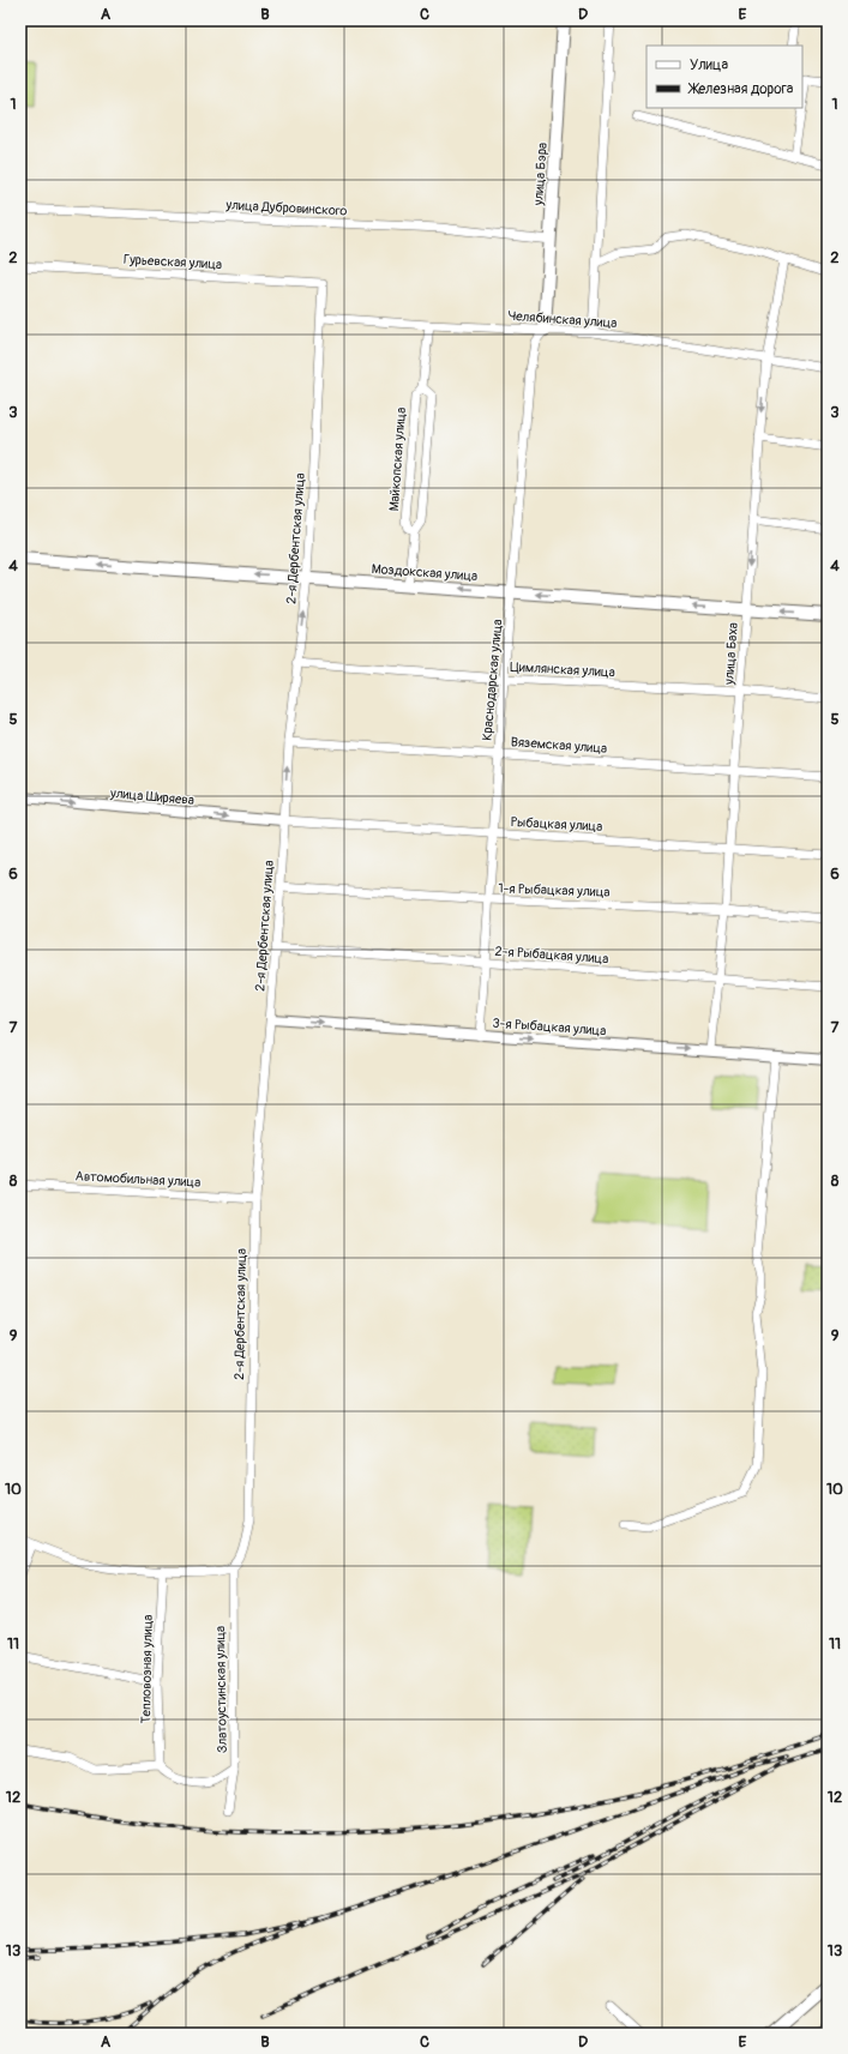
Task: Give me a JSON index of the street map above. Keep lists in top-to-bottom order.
{
  "streets": {
    "main road": ["улица Бэра", "Моздокская улица"],
    "street": [
      "улица Дубровинского",
      "Гурьевская улица",
      "Челябинская улица",
      "Майкопская улица",
      "2-я Дербентская улица",
      "улица Баха",
      "Цимлянская улица",
      "Краснодарская улица",
      "Вяземская улица",
      "улица Ширяева",
      "Рыбацкая улица",
      "1-я Рыбацкая улица",
      "2-я Рыбацкая улица",
      "3-я Рыбацкая улица",
      "Автомобильная улица",
      "Тепловозная улица",
      "Златоустинская улица"
    ]
  },
  "crossings": [
    ["улица Бэра", "улица Дубровинского"],
    ["улица Бэра", "Челябинская улица"],
    ["улица Бэра", "Краснодарская улица"],
    ["Гурьевская улица", "2-я Дербентская улица"],
    ["Челябинская улица", "Майкопская улица"],
    ["Челябинская улица", "2-я Дербентская улица"],
    ["Челябинская улица", "улица Баха"],
    ["Челябинская улица", "Краснодарская улица"],
    ["Майкопская улица", "Моздокская улица"],
    ["2-я Дербентская улица", "Моздокская улица"],
    ["2-я Дербентская улица", "Цимлянская улица"],
    ["2-я Дербентская улица", "Вяземская улица"],
    ["2-я Дербентская улица", "улица Ширяева"],
    ["2-я Дербентская улица", "Рыбацкая улица"],
    ["2-я Дербентская улица", "1-я Рыбацкая улица"],
    ["2-я Дербентская улица", "2-я Рыбацкая улица"],
    ["2-я Дербентская улица", "3-я Рыбацкая улица"],
    ["2-я Дербентская улица", "Автомобильная улица"],
    ["2-я Дербентская улица", "Златоустинская улица"],
    ["Моздокская улица", "улица Баха"],
    ["Моздокская улица", "Краснодарская улица"],
    ["улица Баха", "Цимлянская улица"],
    ["улица Баха", "Вяземская улица"],
    ["улица Баха", "Рыбацкая улица"],
    ["улица Баха", "1-я Рыбацкая улица"],
    ["улица Баха", "2-я Рыбацкая улица"],
    ["улица Баха", "3-я Рыбацкая улица"],
    ["Цимлянская улица", "Краснодарская улица"],
    ["Краснодарская улица", "Вяземская улица"],
    ["Краснодарская улица", "Рыбацкая улица"],
    ["Краснодарская улица", "1-я Рыбацкая улица"],
    ["Краснодарская улица", "2-я Рыбацкая улица"],
    ["Краснодарская улица", "3-я Рыбацкая улица"],
    ["улица Ширяева", "Рыбацкая улица"]
  ],
  "one_way": ["Моздокская улица", "улица Ширяева", "3-я Рыбацкая улица"],
  "legend": ["Улица", "Железная дорога"],
  "grid": {
    "columns": [
      "A",
      "B",
      "C",
      "D",
      "E"
    ],
    "rows": [
      "1",
      "2",
      "3",
      "4",
      "5",
      "6",
      "7",
      "8",
      "9",
      "10",
      "11",
      "12",
      "13"
    ]
  }
}
